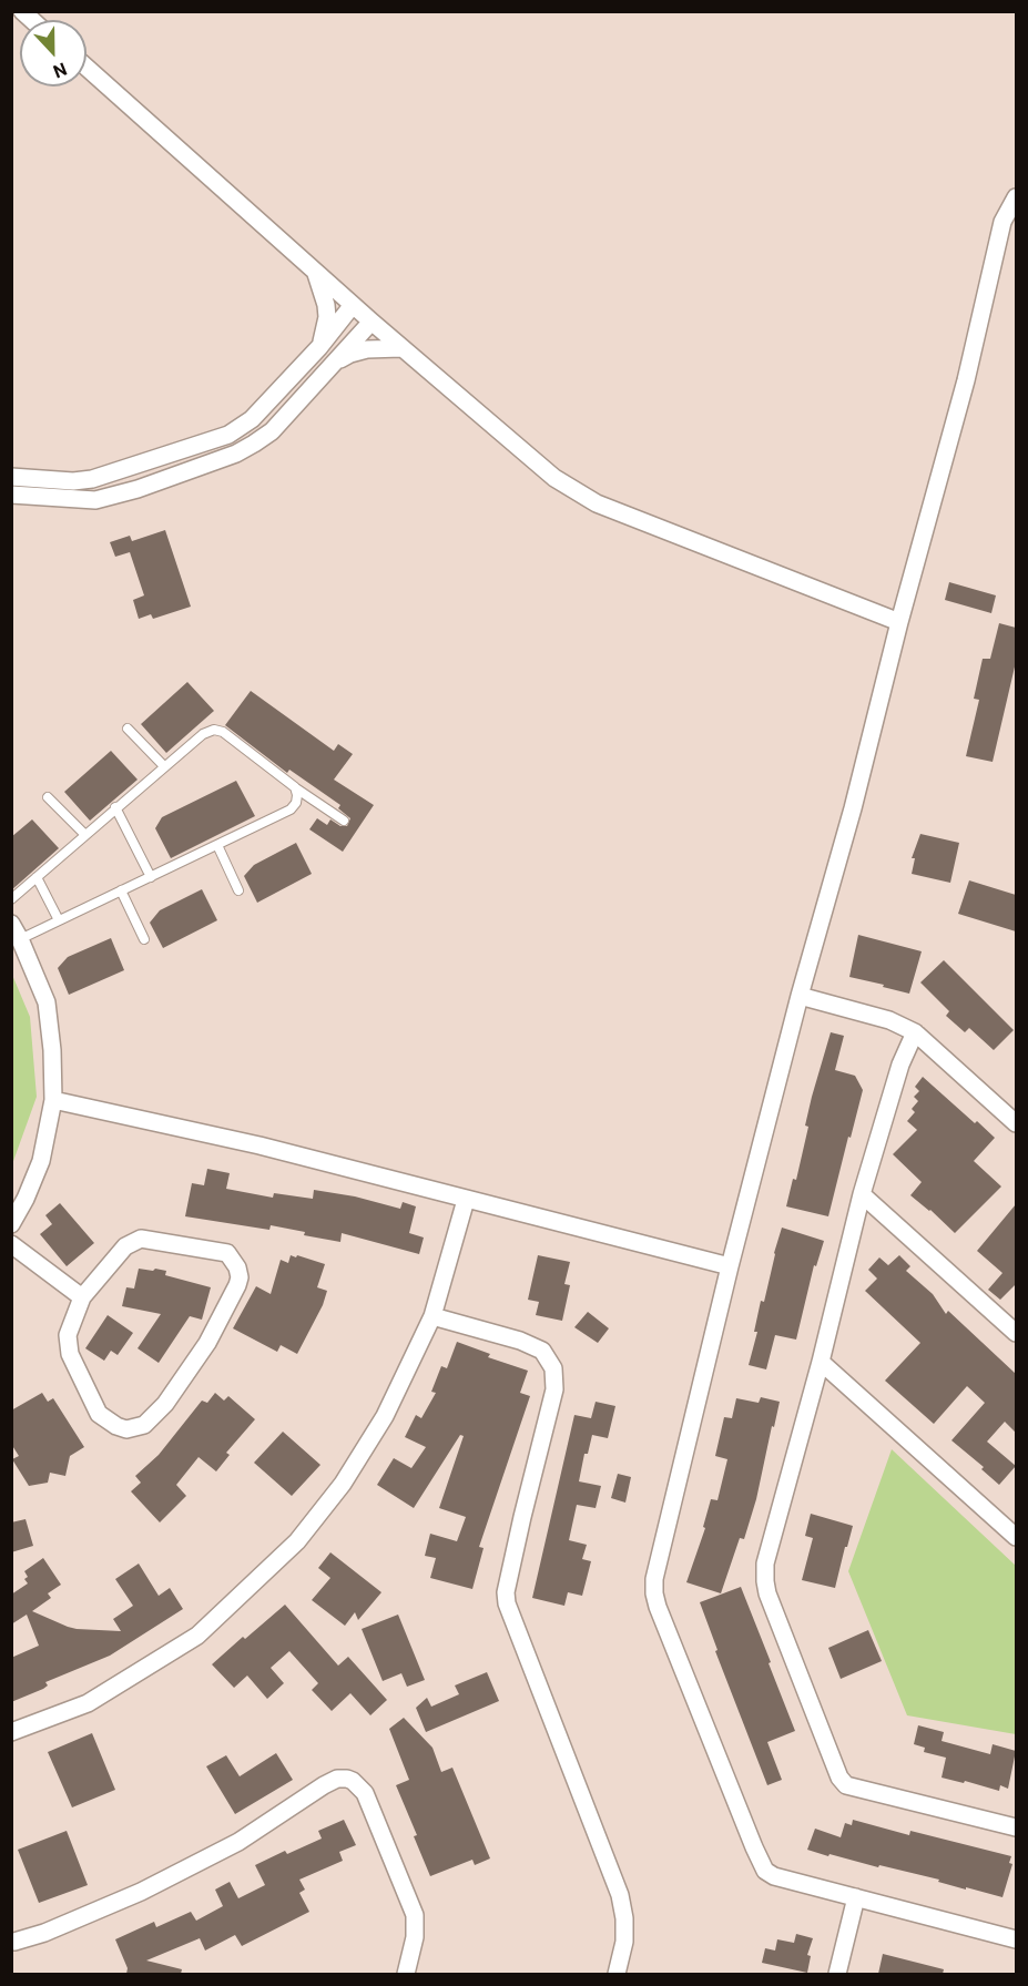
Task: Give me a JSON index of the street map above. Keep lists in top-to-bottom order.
{
  "north": "bottom"
}
